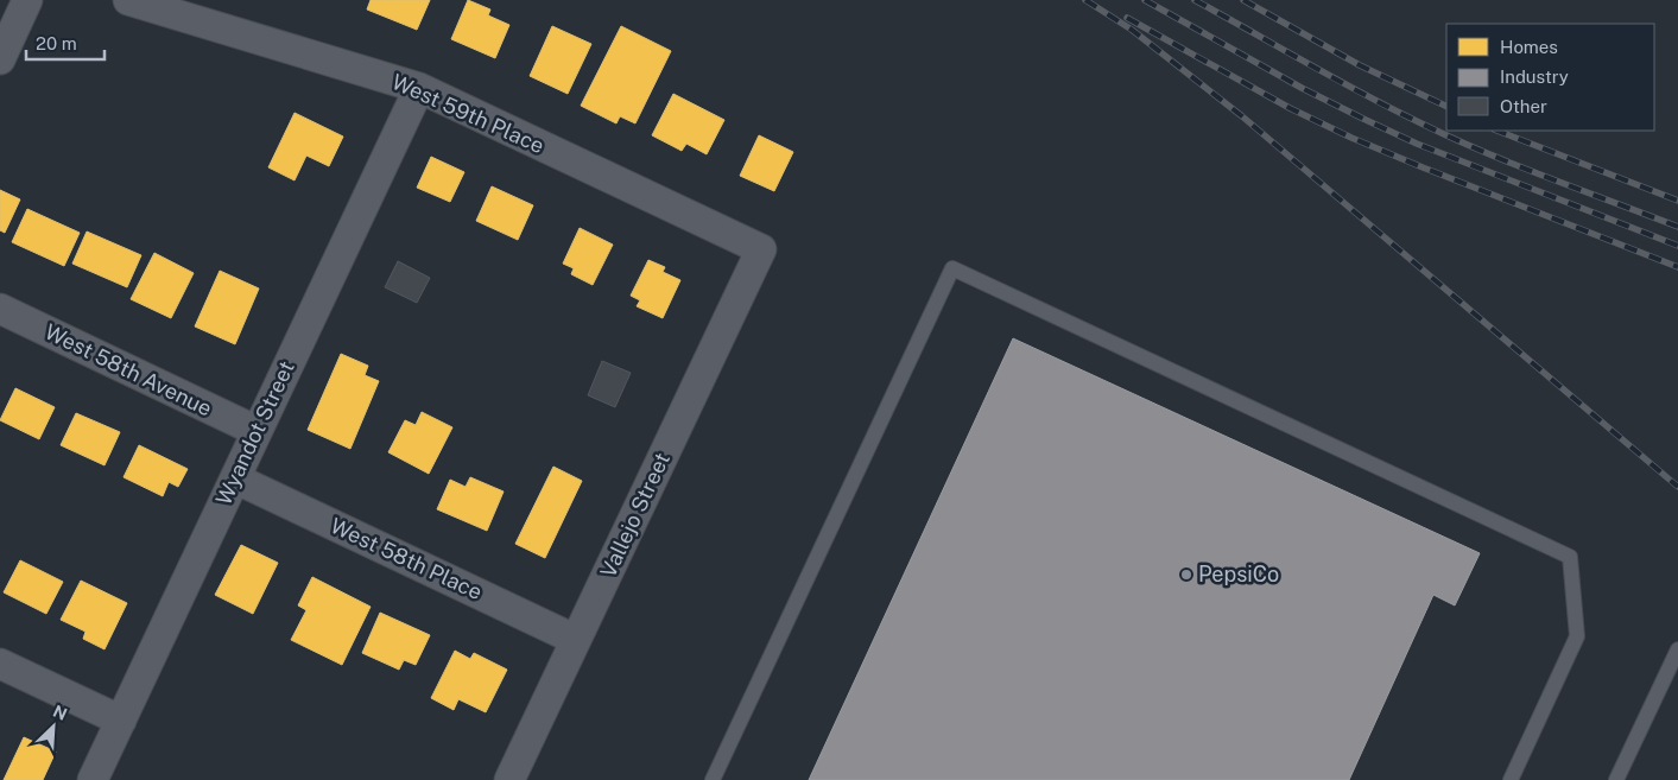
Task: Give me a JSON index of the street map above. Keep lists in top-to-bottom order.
{
  "streets": {
    "street": [
      "West 59th Place",
      "West 58th Avenue",
      "Wyandot Street",
      "Vallejo Street",
      "West 58th Place"
    ]
  },
  "crossings": [
    ["West 59th Place", "Wyandot Street"],
    ["West 59th Place", "Vallejo Street"],
    ["West 58th Avenue", "Wyandot Street"],
    ["Wyandot Street", "West 58th Place"],
    ["Vallejo Street", "West 58th Place"]
  ],
  "places": ["PepsiCo"],
  "legend": ["Homes", "Industry", "Other"],
  "scale_bar": "20 m",
  "north": "top right"
}
